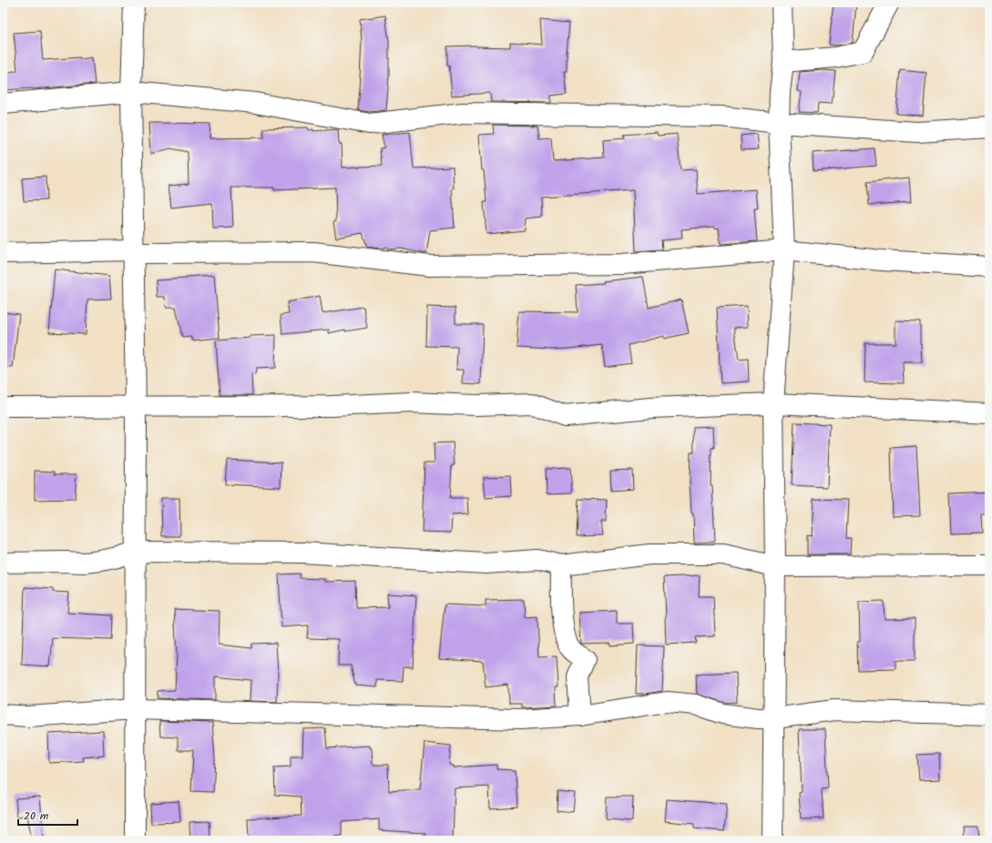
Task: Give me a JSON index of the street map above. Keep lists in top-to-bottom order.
{
  "scale_bar": "20 m"
}
